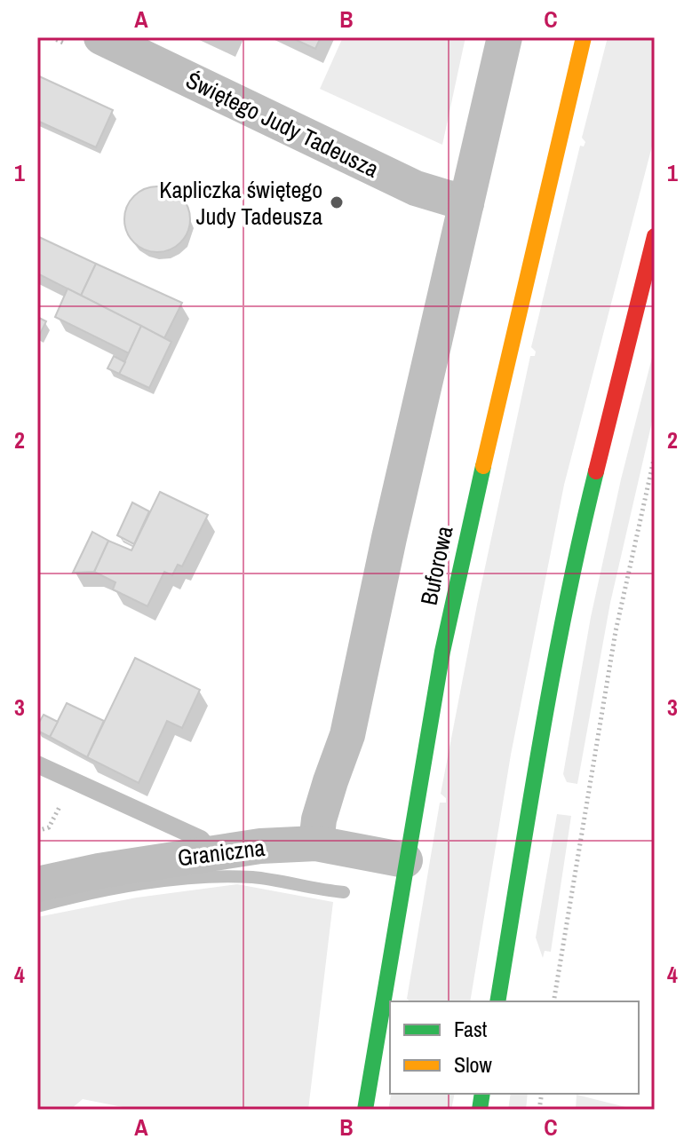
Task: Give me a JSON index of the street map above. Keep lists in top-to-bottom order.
{
  "streets": {
    "street": ["Świętego Judy Tadeusza", "Buforowa", "Graniczna"]
  },
  "crossings": [
    ["Buforowa", "Graniczna"]
  ],
  "places": ["Kapliczka świętego Judy Tadeusza"],
  "legend": ["Fast", "Slow"],
  "grid": {
    "columns": ["A", "B", "C"],
    "rows": [
      "1",
      "2",
      "3",
      "4"
    ]
  }
}
